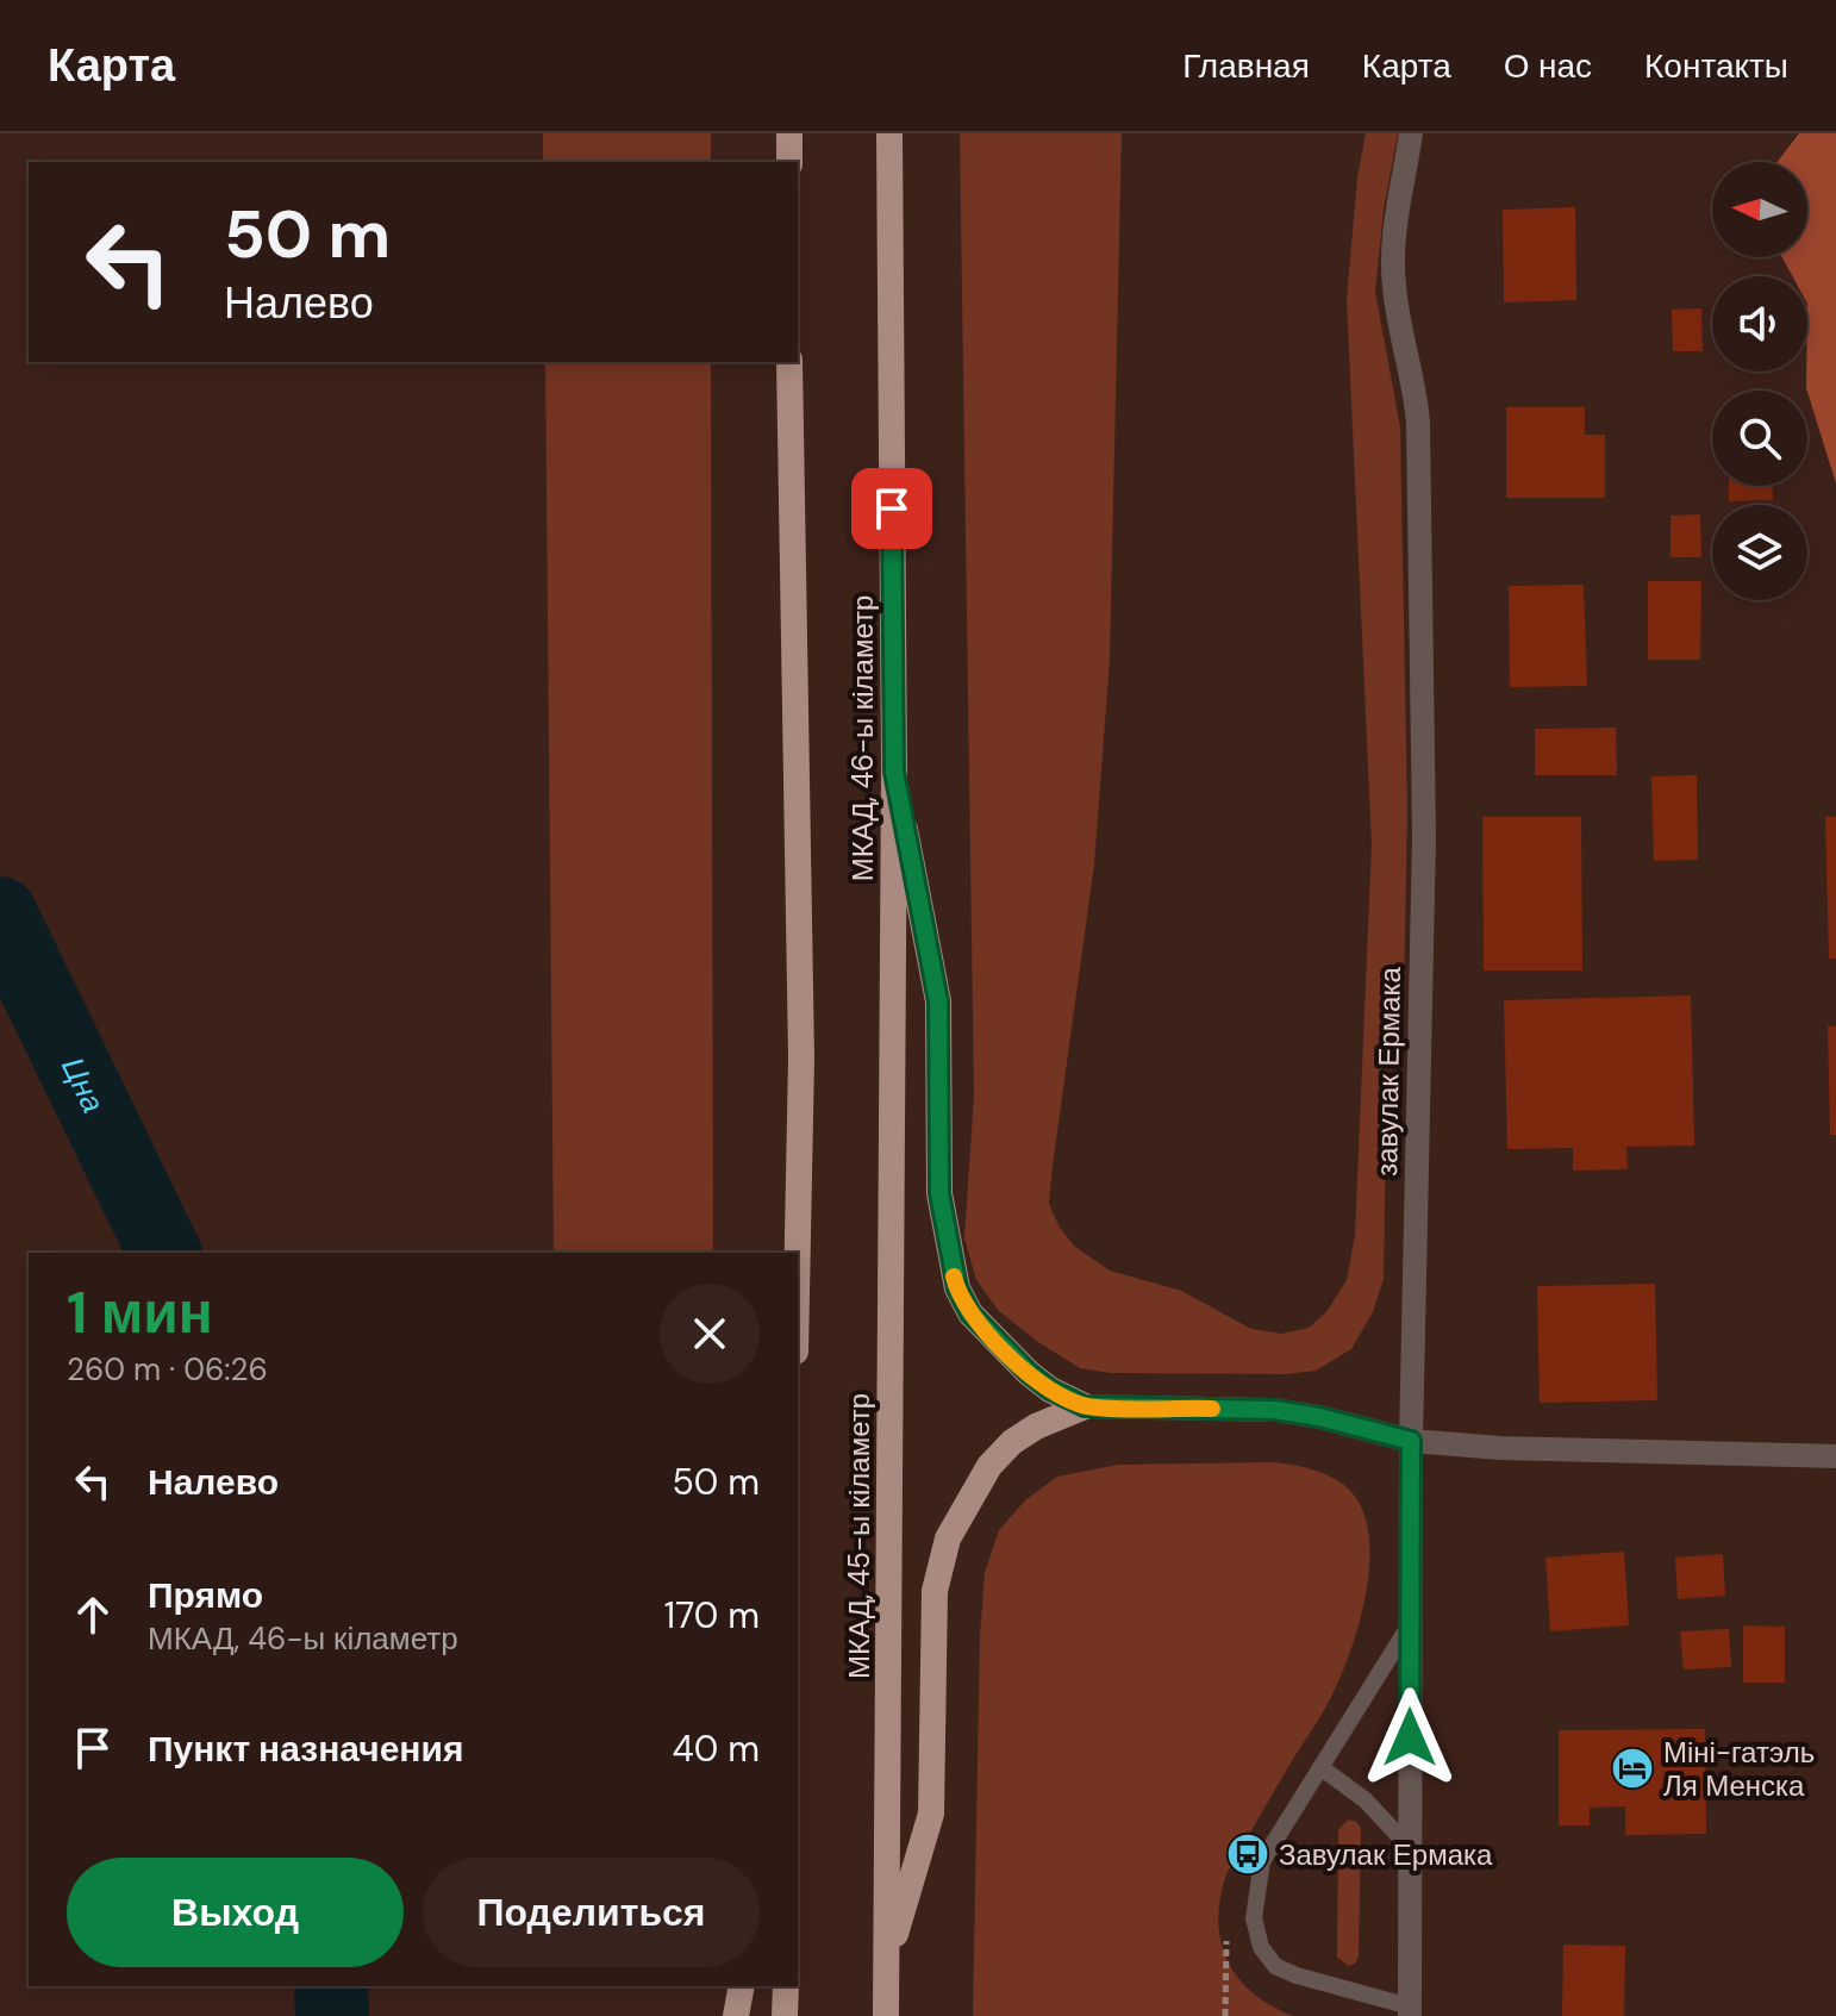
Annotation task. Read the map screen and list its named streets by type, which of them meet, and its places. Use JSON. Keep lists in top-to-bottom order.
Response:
{
  "streets": {
    "highway": ["МКАД, 46-ы кіламетр", "МКАД, 45-ы кіламетр"],
    "street": ["завулак Ермака"]
  },
  "crossings": [
    ["МКАД, 46-ы кіламетр", "МКАД, 45-ы кіламетр"]
  ],
  "water": ["Цна"],
  "places": {
    "hotel": ["Міні-гатэль Ля Менска"],
    "bus stop": ["Завулак Ермака"]
  },
  "north": "left",
  "page": {
    "header": "Карта",
    "nav": [
      "Главная",
      "Карта",
      "О нас",
      "Контакты"
    ],
    "turn": ["50 m", "Налево"],
    "heading": ["1 мин", "260 m · 06:26"],
    "list": [
      {
        "name": "Налево",
        "value": "50 m"
      },
      {
        "name": "Прямо",
        "note": "МКАД, 46-ы кіламетр",
        "value": "170 m"
      },
      {
        "name": "Пункт назначения",
        "value": "40 m"
      }
    ],
    "buttons": ["Выход", "Поделиться"]
  }
}
